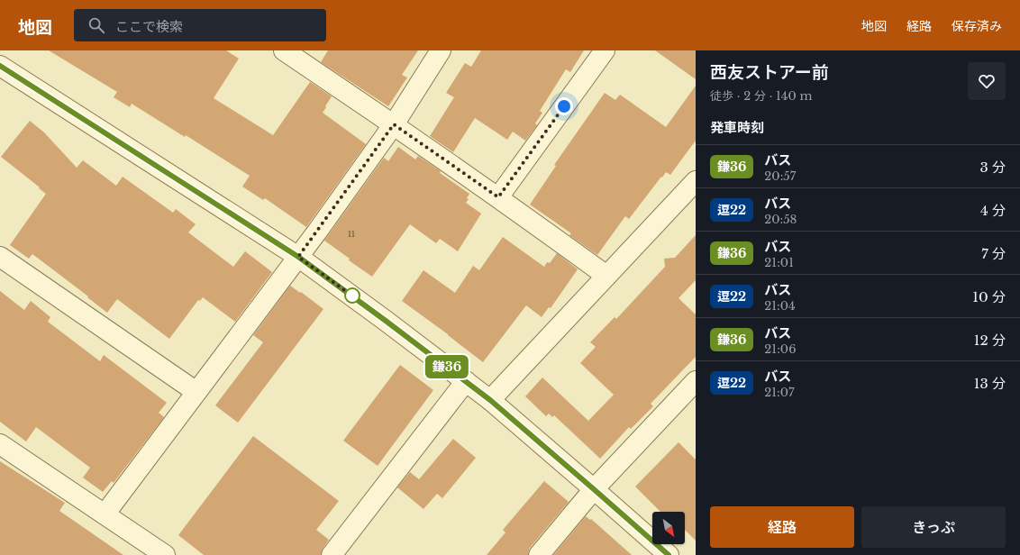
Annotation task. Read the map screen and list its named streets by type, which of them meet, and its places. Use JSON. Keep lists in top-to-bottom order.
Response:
{
  "lines": ["bus line 鎌36"],
  "house_numbers": ["11"],
  "north": "bottom right",
  "page": {
    "header": "地図",
    "search": "ここで検索",
    "nav": ["地図", "経路", "保存済み"],
    "on_map": "鎌36",
    "heading": [
      ["西友ストアー前", "徒歩 · 2 分 · 140 m"],
      "発車時刻"
    ],
    "list": [
      {
        "mark": "鎌36",
        "name": "バス",
        "note": "20:57",
        "value": "3 分"
      },
      {
        "mark": "逗22",
        "name": "バス",
        "note": "20:58",
        "value": "4 分"
      },
      {
        "mark": "鎌36",
        "name": "バス",
        "note": "21:01",
        "value": "7 分"
      },
      {
        "mark": "逗22",
        "name": "バス",
        "note": "21:04",
        "value": "10 分"
      },
      {
        "mark": "鎌36",
        "name": "バス",
        "note": "21:06",
        "value": "12 分"
      },
      {
        "mark": "逗22",
        "name": "バス",
        "note": "21:07",
        "value": "13 分"
      }
    ],
    "buttons": ["経路", "きっぷ"]
  }
}
